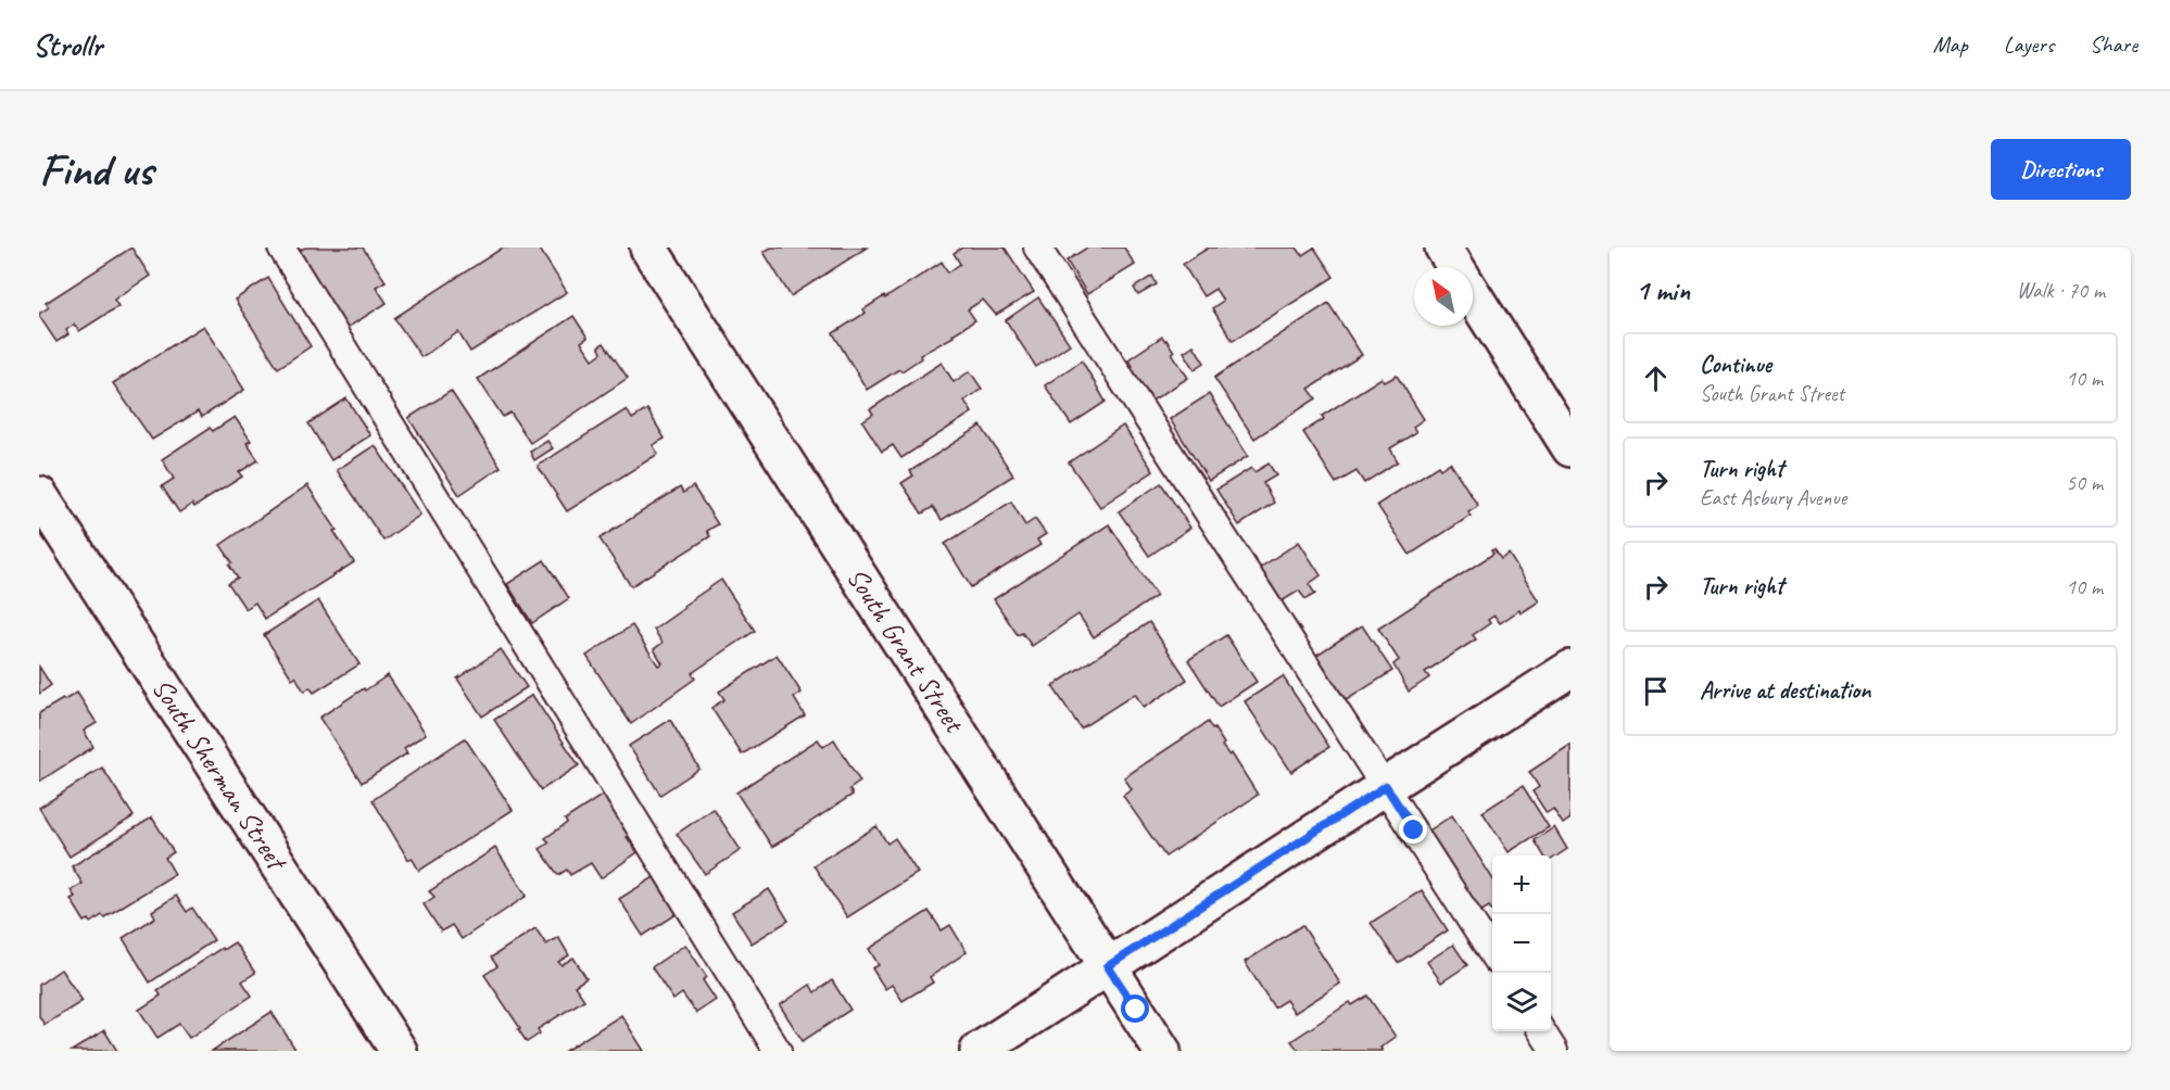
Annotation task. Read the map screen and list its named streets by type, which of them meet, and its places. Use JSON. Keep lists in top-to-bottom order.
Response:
{
  "streets": {
    "street": ["South Grant Street", "South Sherman Street"]
  },
  "north": "top left",
  "page": {
    "header": "Strollr",
    "nav": ["Map", "Layers", "Share"],
    "buttons": "Directions",
    "title": "Find us",
    "heading": ["1 min", "Walk · 70 m"],
    "list": [
      ["Continue", "South Grant Street", "10 m"],
      ["Turn right", "East Asbury Avenue", "50 m"],
      ["Turn right", "10 m"],
      "Arrive at destination"
    ],
    "map_buttons": ["+", "−"]
  }
}
